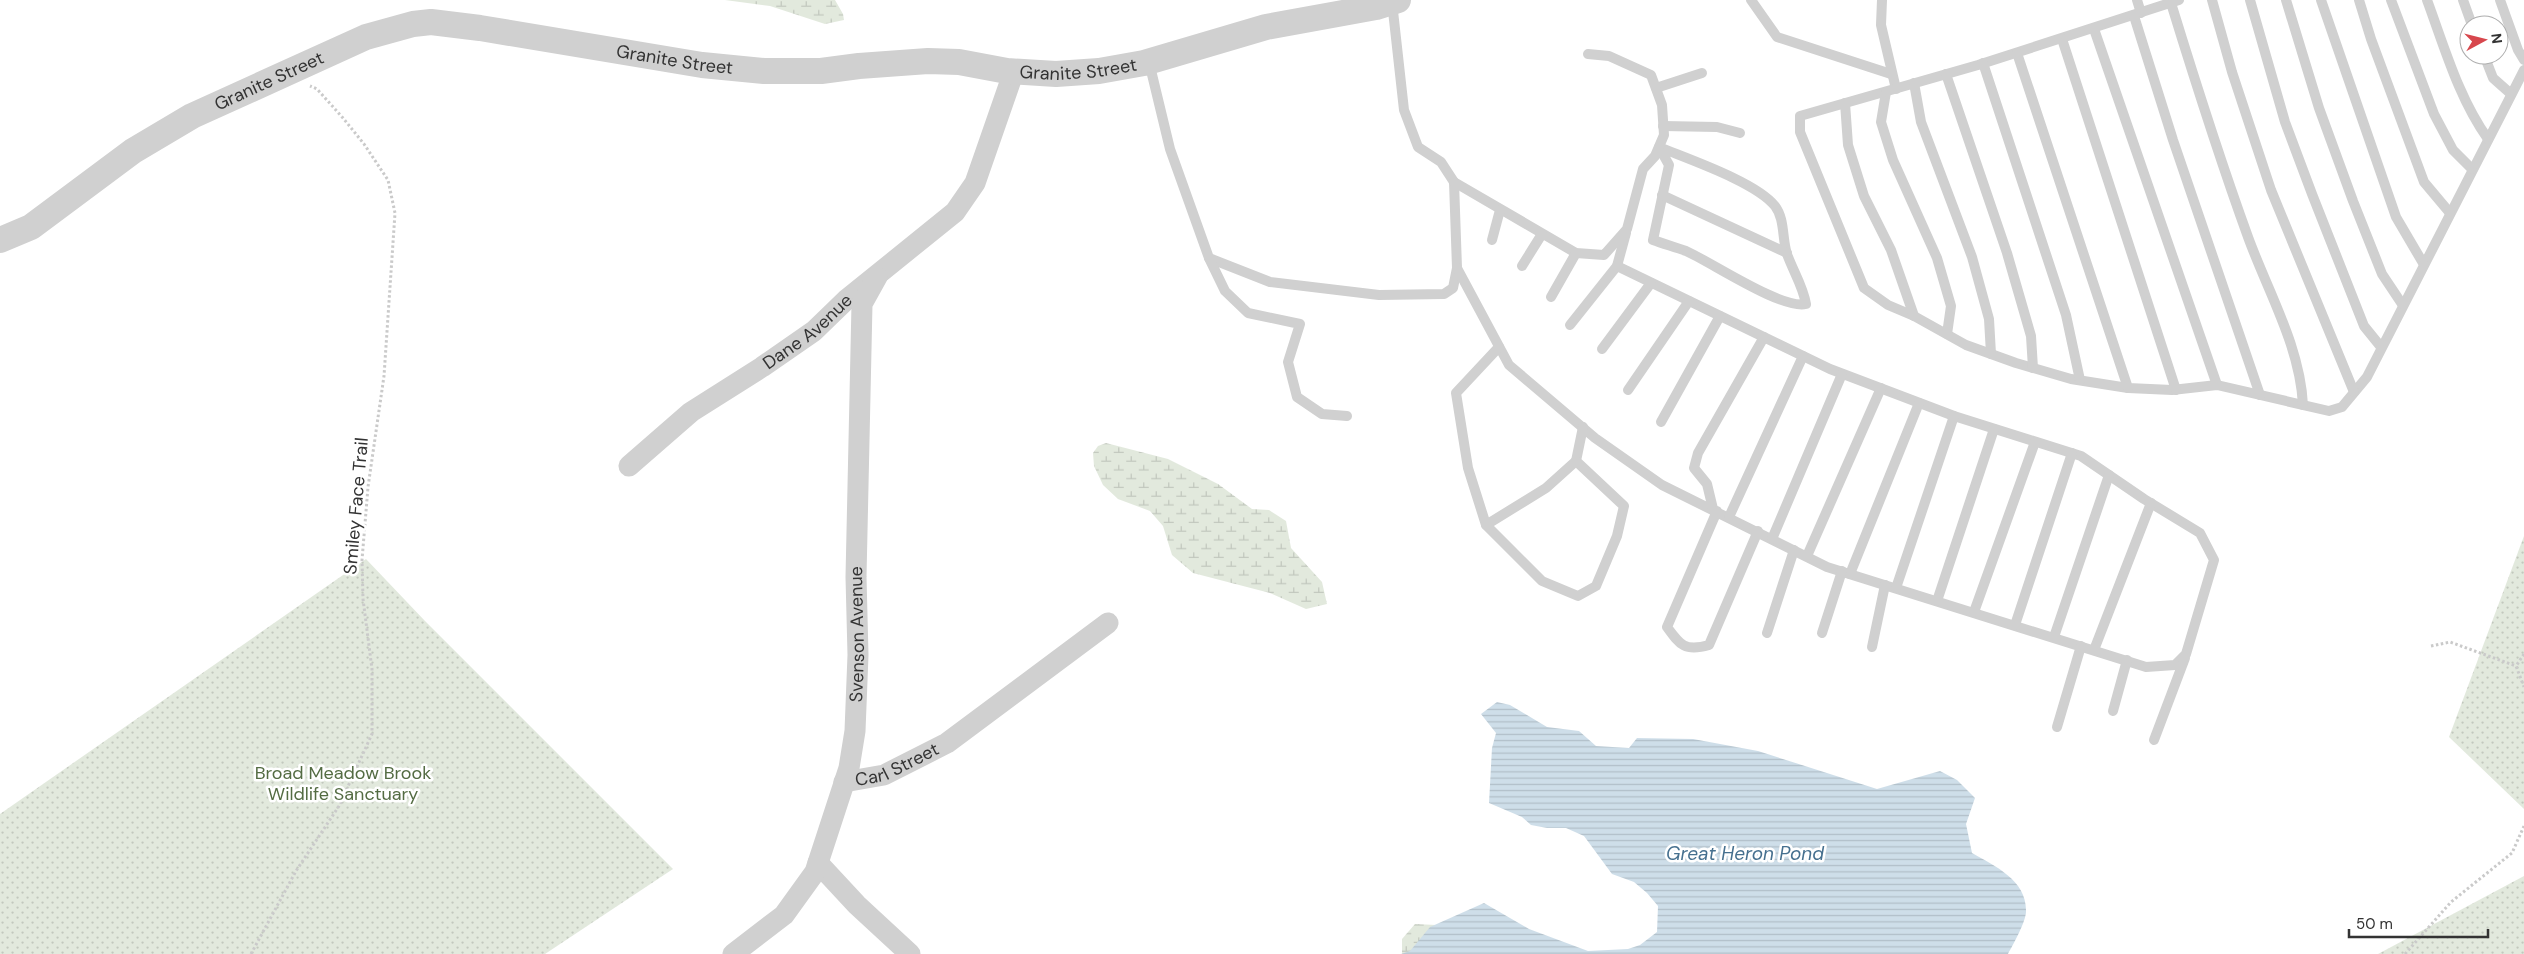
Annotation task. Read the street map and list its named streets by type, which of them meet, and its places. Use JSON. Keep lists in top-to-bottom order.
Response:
{
  "streets": {
    "street": [
      "Granite Street",
      "Dane Avenue",
      "Svenson Avenue",
      "Carl Street"
    ],
    "path": ["Smiley Face Trail"]
  },
  "crossings": [
    ["Granite Street", "Dane Avenue"],
    ["Granite Street", "Smiley Face Trail"],
    ["Dane Avenue", "Svenson Avenue"],
    ["Svenson Avenue", "Carl Street"]
  ],
  "water": ["Great Heron Pond"],
  "parks": ["Broad Meadow Brook Wildlife Sanctuary"],
  "scale_bar": "50 m",
  "north": "right"
}
